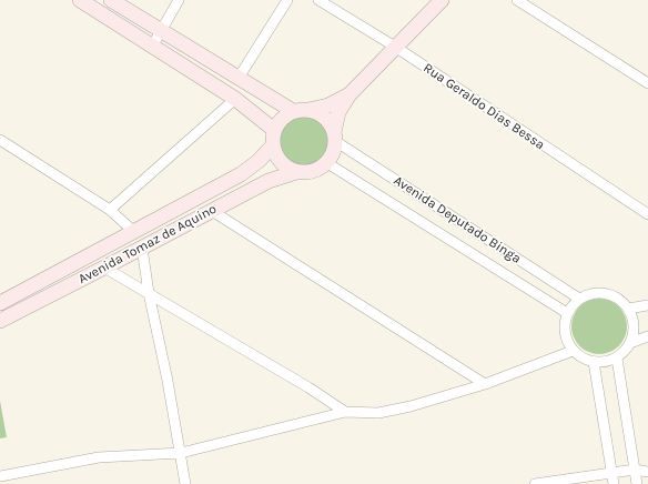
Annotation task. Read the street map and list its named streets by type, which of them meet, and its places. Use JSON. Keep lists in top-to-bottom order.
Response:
{
  "streets": {
    "street": ["Rua Geraldo Dias Bessa", "Avenida Deputado Binga", "Avenida Tomaz de Aquino"]
  },
  "crossings": [
    ["Avenida Deputado Binga", "Avenida Tomaz de Aquino"]
  ]
}
